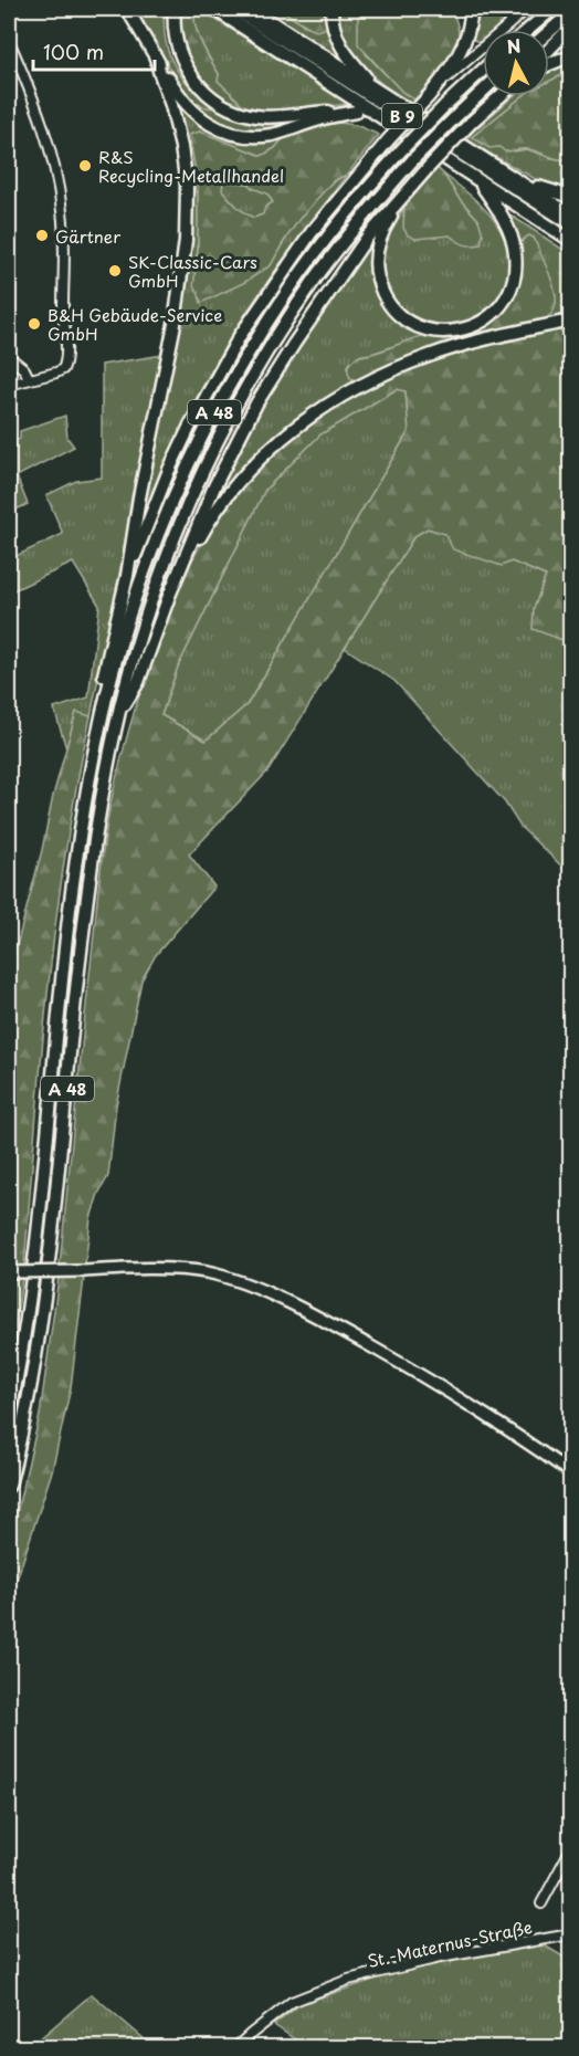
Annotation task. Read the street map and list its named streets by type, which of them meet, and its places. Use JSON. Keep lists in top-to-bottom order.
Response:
{
  "streets": {
    "highway": ["B 9", "A 48"],
    "street": ["St.-Maternus-Straße"]
  },
  "places": [
    "R&S Recycling-Metallhandel",
    "Gärtner",
    "SK-Classic-Cars GmbH",
    "B&H Gebäude-Service GmbH"
  ],
  "scale_bar": "100 m",
  "north": "top"
}
